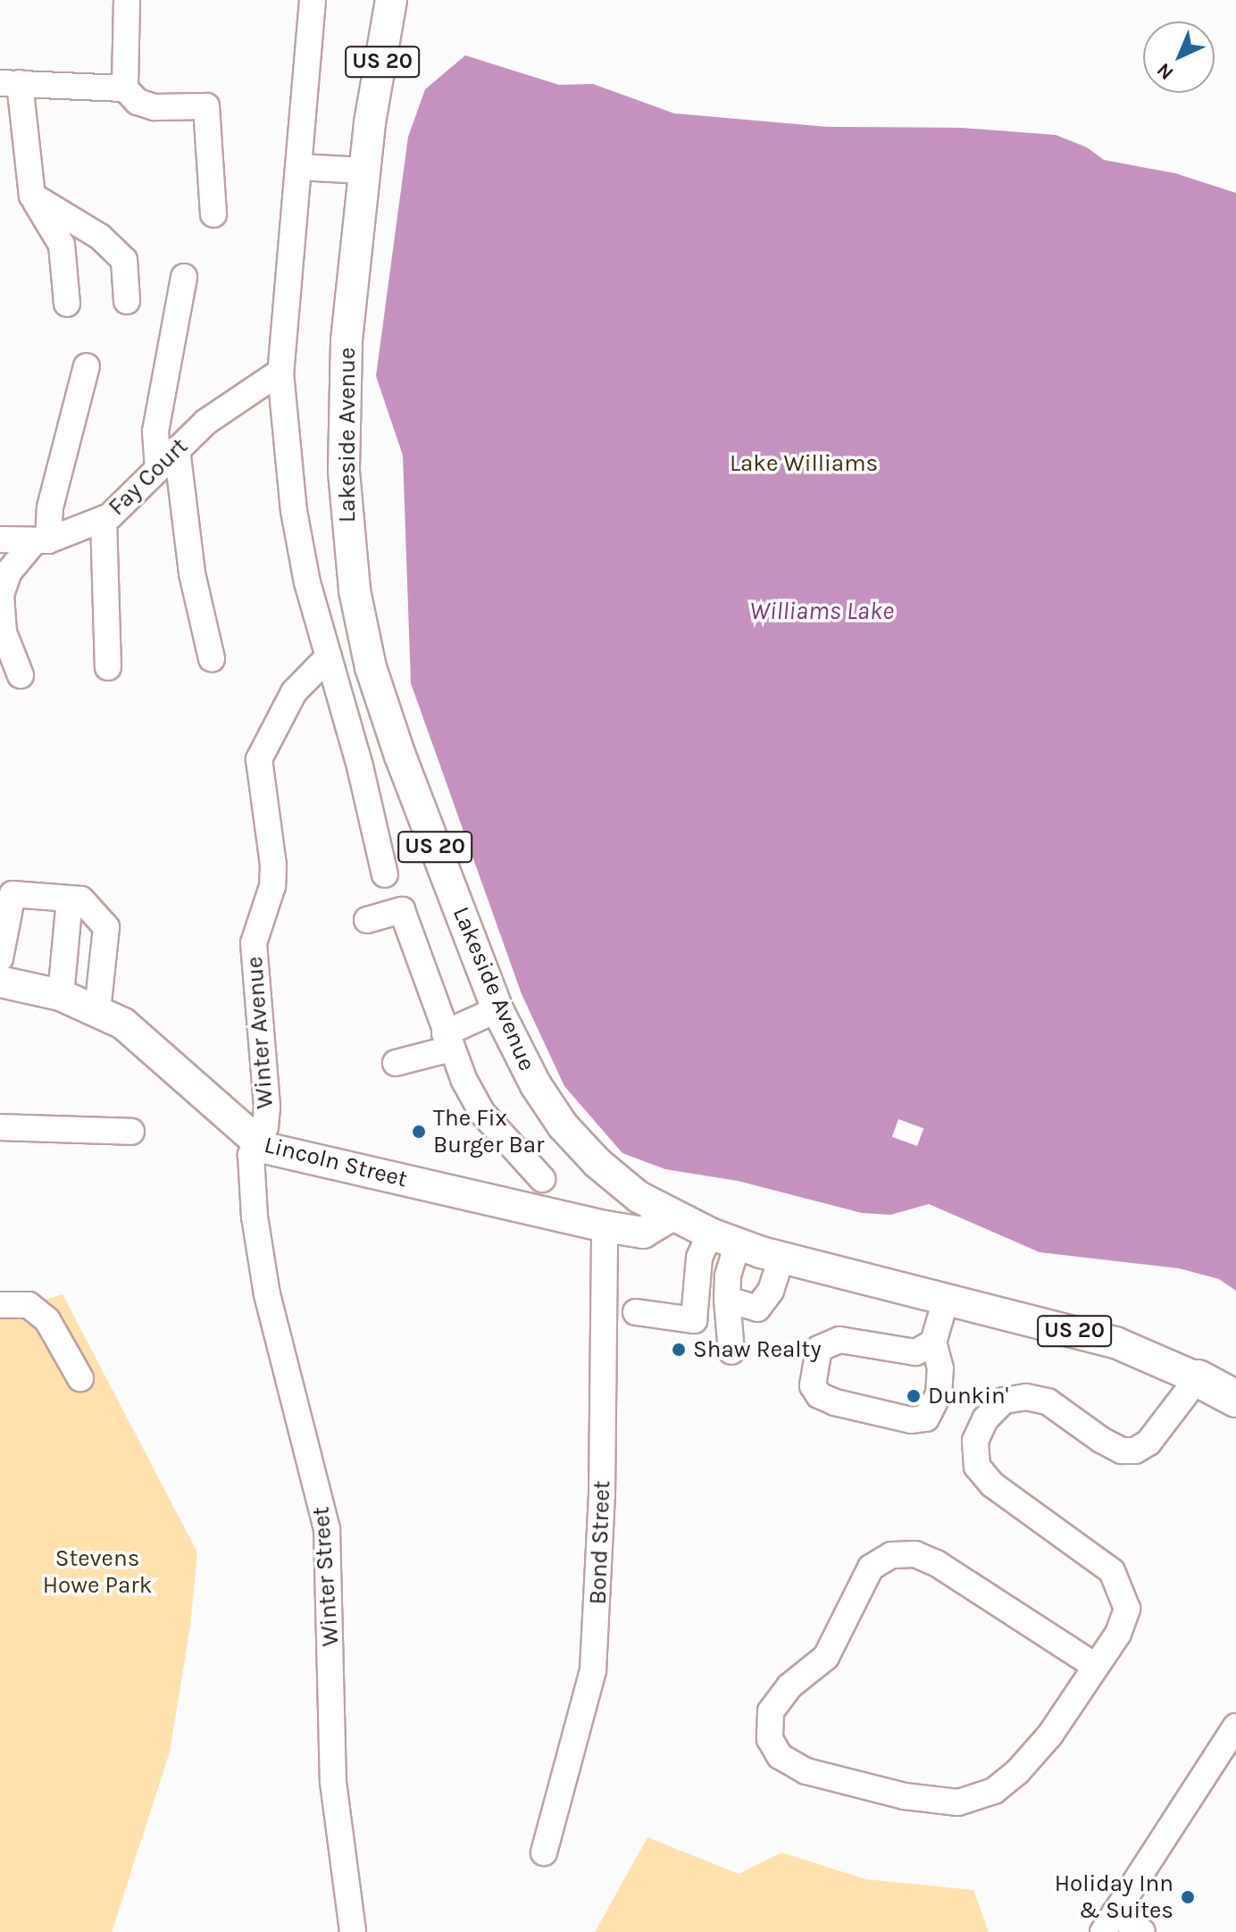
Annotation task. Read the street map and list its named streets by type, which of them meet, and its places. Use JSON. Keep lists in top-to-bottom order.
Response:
{
  "streets": {
    "highway": ["US 20", "Lakeside Avenue"],
    "main road": ["Lincoln Street"],
    "street": [
      "Fay Court",
      "Winter Avenue",
      "Bond Street",
      "Winter Street"
    ]
  },
  "crossings": [
    ["Lakeside Avenue", "Lincoln Street"],
    ["Winter Avenue", "Lincoln Street"],
    ["Winter Avenue", "Winter Street"],
    ["Lincoln Street", "Bond Street"],
    ["Lincoln Street", "Winter Street"]
  ],
  "water": ["Williams Lake"],
  "parks": ["Lake Williams", "Stevens Howe Park"],
  "places": [
    "The Fix Burger Bar",
    "Shaw Realty",
    "Dunkin'",
    "Holiday Inn & Suites"
  ],
  "north": "bottom left"
}
